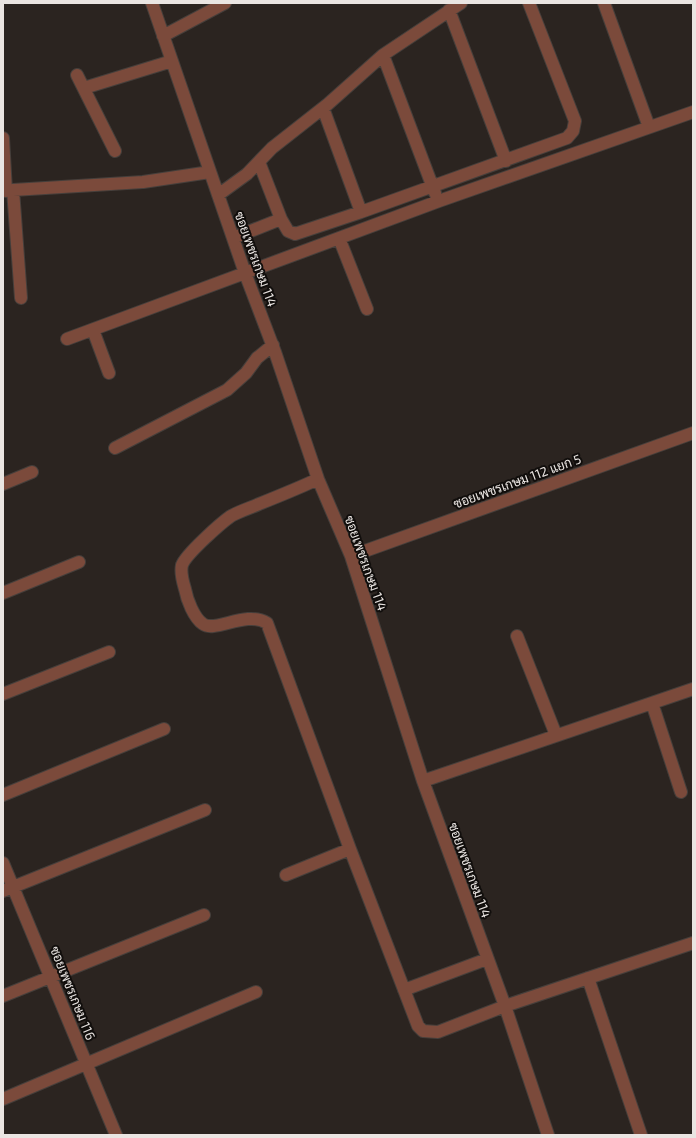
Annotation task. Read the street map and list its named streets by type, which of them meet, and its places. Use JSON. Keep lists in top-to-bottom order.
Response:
{
  "streets": {
    "street": ["ซอยเพชรเกษม 114", "ซอยเพชรเกษม 112 แยก 5", "ซอยเพชรเกษม 116"]
  },
  "crossings": [
    ["ซอยเพชรเกษม 114", "ซอยเพชรเกษม 112 แยก 5"]
  ]
}
